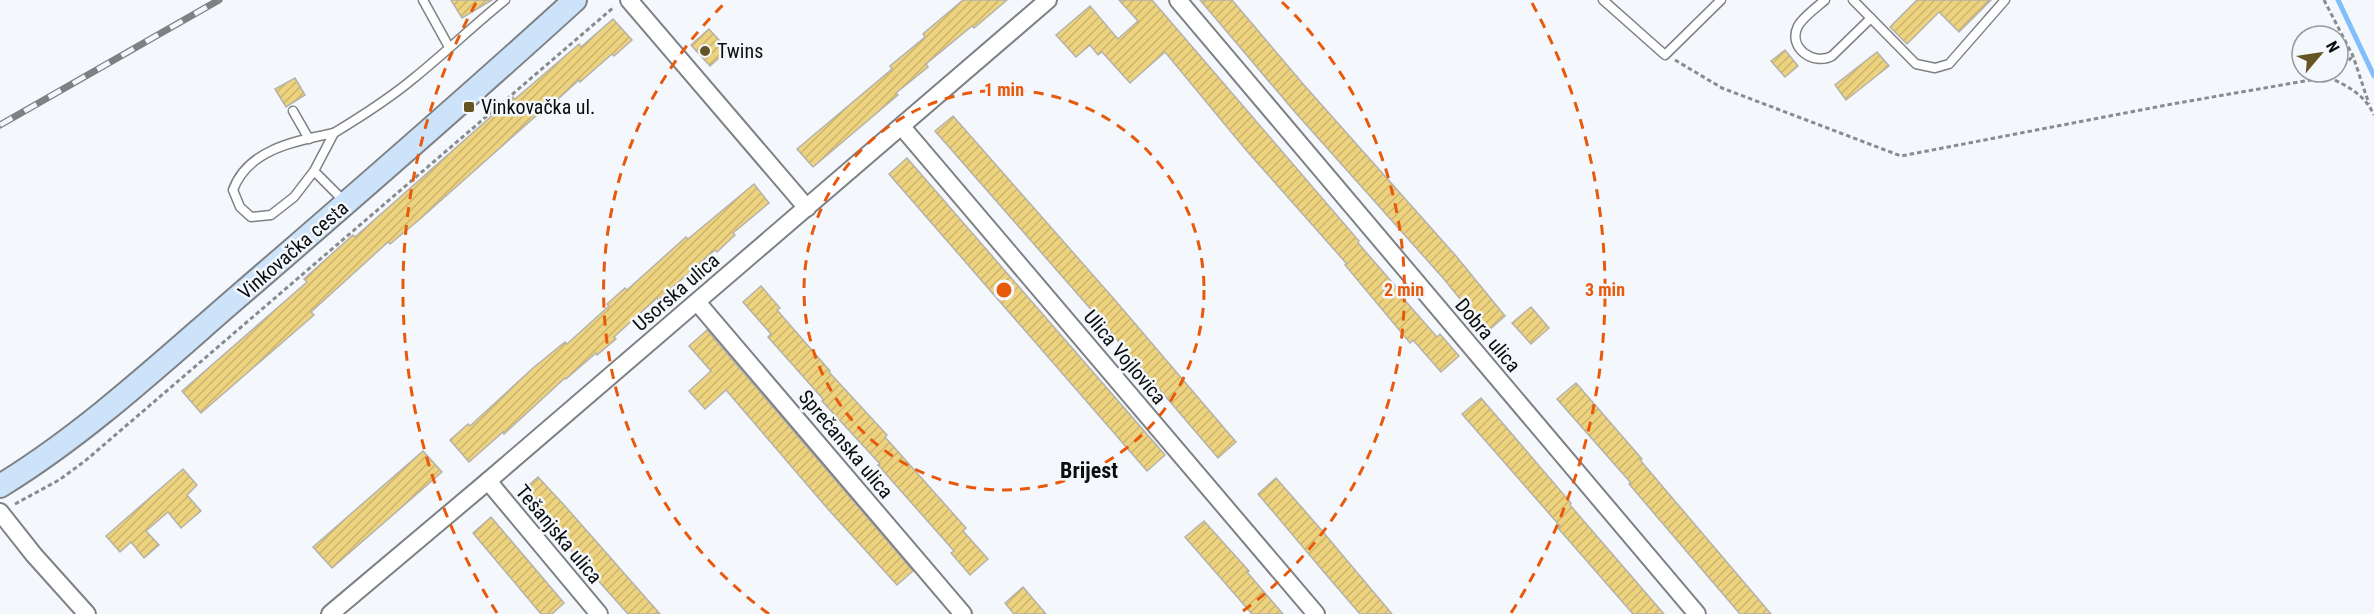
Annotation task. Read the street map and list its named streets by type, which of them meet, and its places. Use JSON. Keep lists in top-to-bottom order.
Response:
{
  "streets": {
    "main road": ["Vinkovačka cesta"],
    "street": [
      "Usorska ulica",
      "Dobra ulica",
      "Ulica Vojlovica",
      "Sprečanska ulica",
      "Tešanjska ulica"
    ]
  },
  "crossings": [
    ["Usorska ulica", "Ulica Vojlovica"],
    ["Usorska ulica", "Sprečanska ulica"],
    ["Usorska ulica", "Tešanjska ulica"]
  ],
  "districts": ["Brijest"],
  "places": {
    "other": ["Twins"],
    "transit": ["Vinkovačka ul."]
  },
  "north": "top right",
  "rings": ["1 min", "2 min", "3 min"]
}
